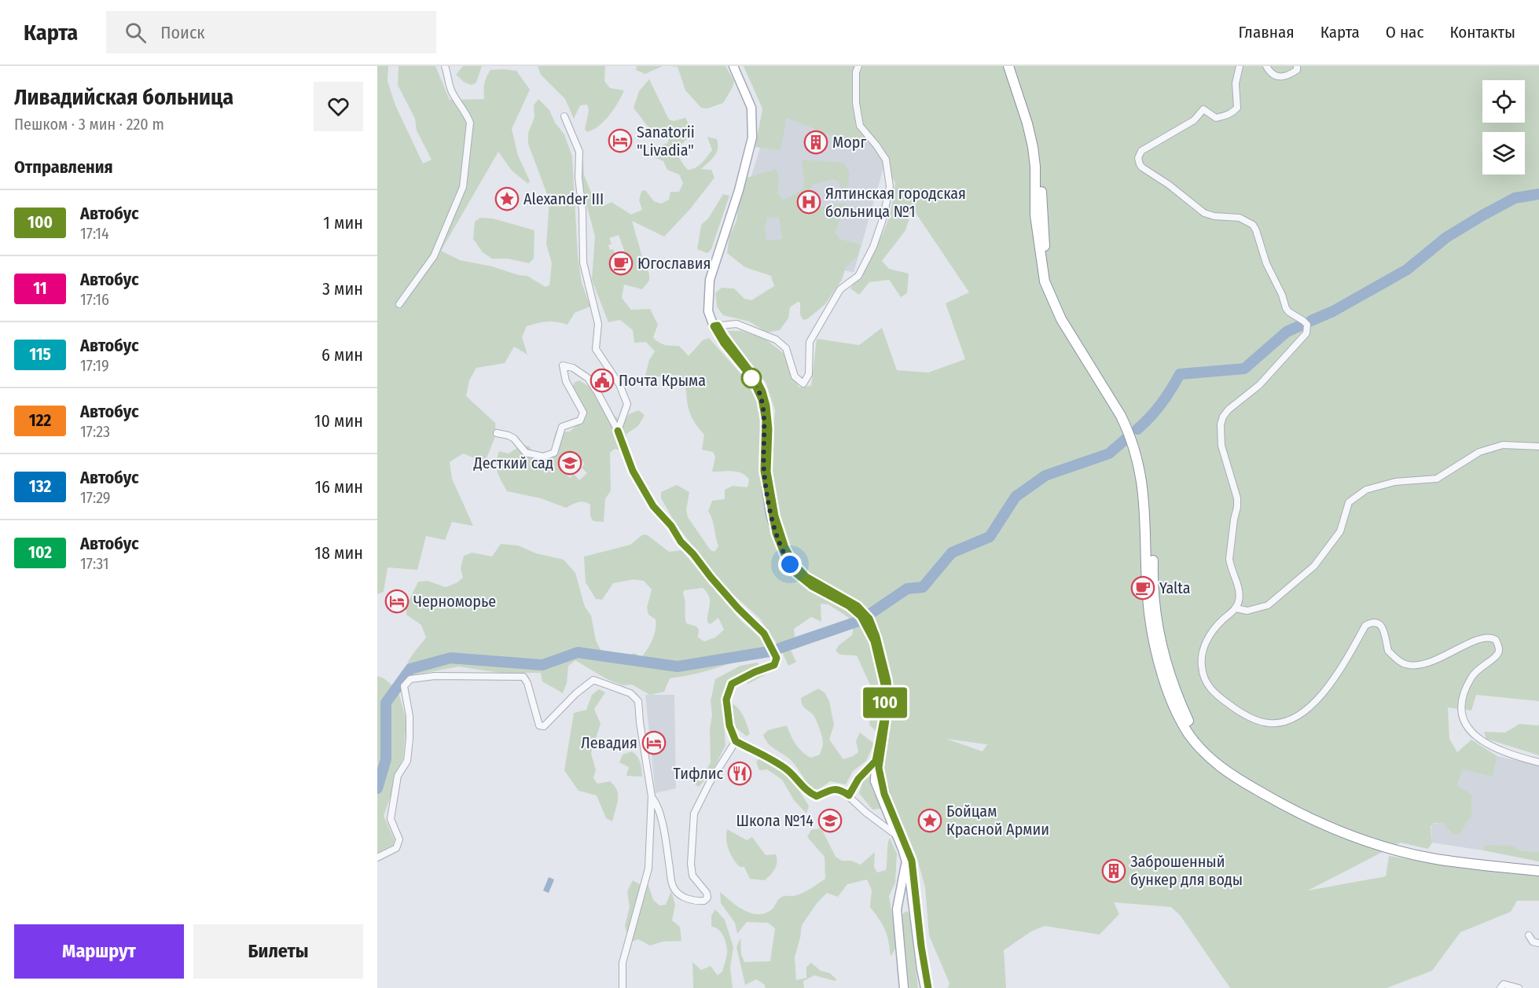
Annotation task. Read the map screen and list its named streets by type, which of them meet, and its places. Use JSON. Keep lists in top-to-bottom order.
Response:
{
  "places": {
    "hotel": ["Sanatorii \"Livadia\"", "Черноморье", "Левадия"],
    "building": ["Морг", "Заброшенный бункер для воды"],
    "place": ["Alexander III", "Бойцам Красной Армии"],
    "hospital": ["Ялтинская городская больница №1"],
    "cafe": ["Югославия", "Yalta"],
    "public building": ["Почта Крыма"],
    "school or university": ["Десткий сад", "Школа №14"],
    "restaurant": ["Тифлис"]
  },
  "lines": ["bus line 100"],
  "page": {
    "header": "Карта",
    "search": "Поиск",
    "nav": [
      "Главная",
      "Карта",
      "О нас",
      "Контакты"
    ],
    "heading": [
      ["Ливадийская больница", "Пешком · 3 мин · 220 m"],
      "Отправления"
    ],
    "on_map": "100",
    "list": [
      {
        "mark": "100",
        "name": "Автобус",
        "note": "17:14",
        "value": "1 мин"
      },
      {
        "mark": "11",
        "name": "Автобус",
        "note": "17:16",
        "value": "3 мин"
      },
      {
        "mark": "115",
        "name": "Автобус",
        "note": "17:19",
        "value": "6 мин"
      },
      {
        "mark": "122",
        "name": "Автобус",
        "note": "17:23",
        "value": "10 мин"
      },
      {
        "mark": "132",
        "name": "Автобус",
        "note": "17:29",
        "value": "16 мин"
      },
      {
        "mark": "102",
        "name": "Автобус",
        "note": "17:31",
        "value": "18 мин"
      }
    ],
    "buttons": ["Маршрут", "Билеты"]
  }
}
